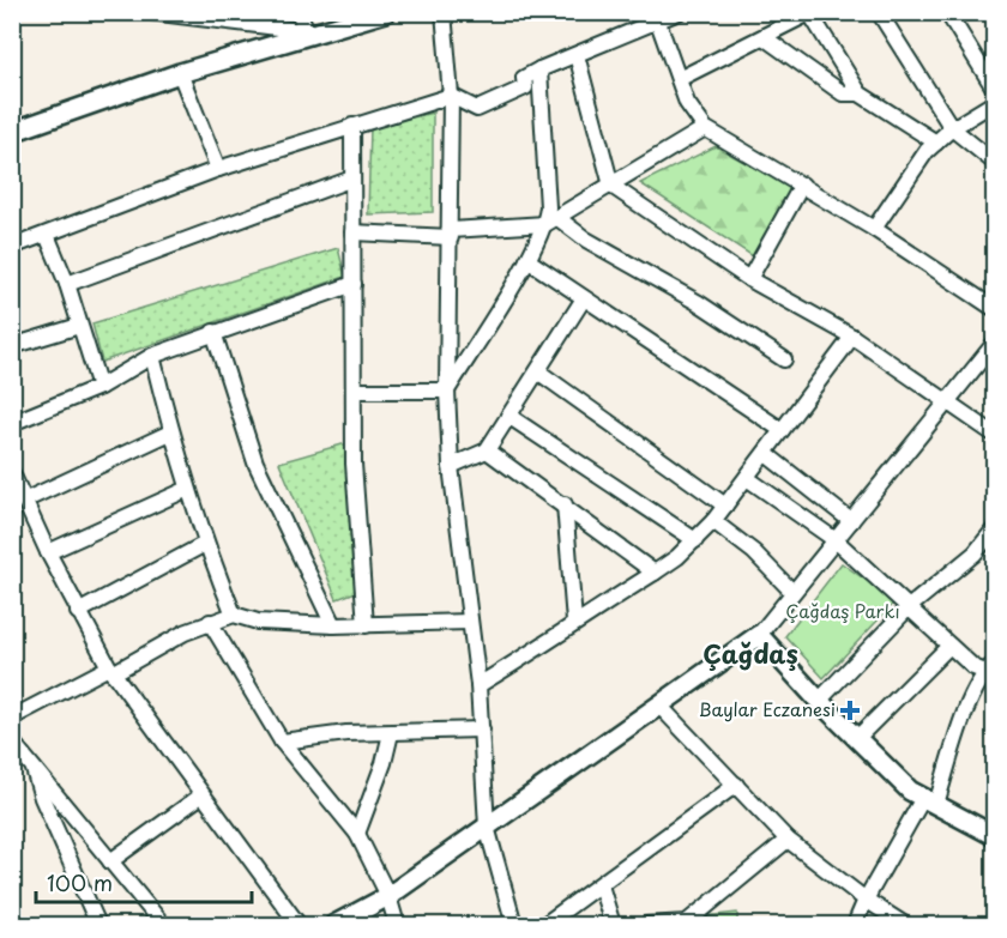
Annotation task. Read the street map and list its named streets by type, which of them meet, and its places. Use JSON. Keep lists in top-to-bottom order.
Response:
{
  "districts": ["Çağdaş"],
  "parks": ["Çağdaş Parkı"],
  "places": {
    "health": ["Baylar Eczanesi"]
  },
  "scale_bar": "100 m"
}
